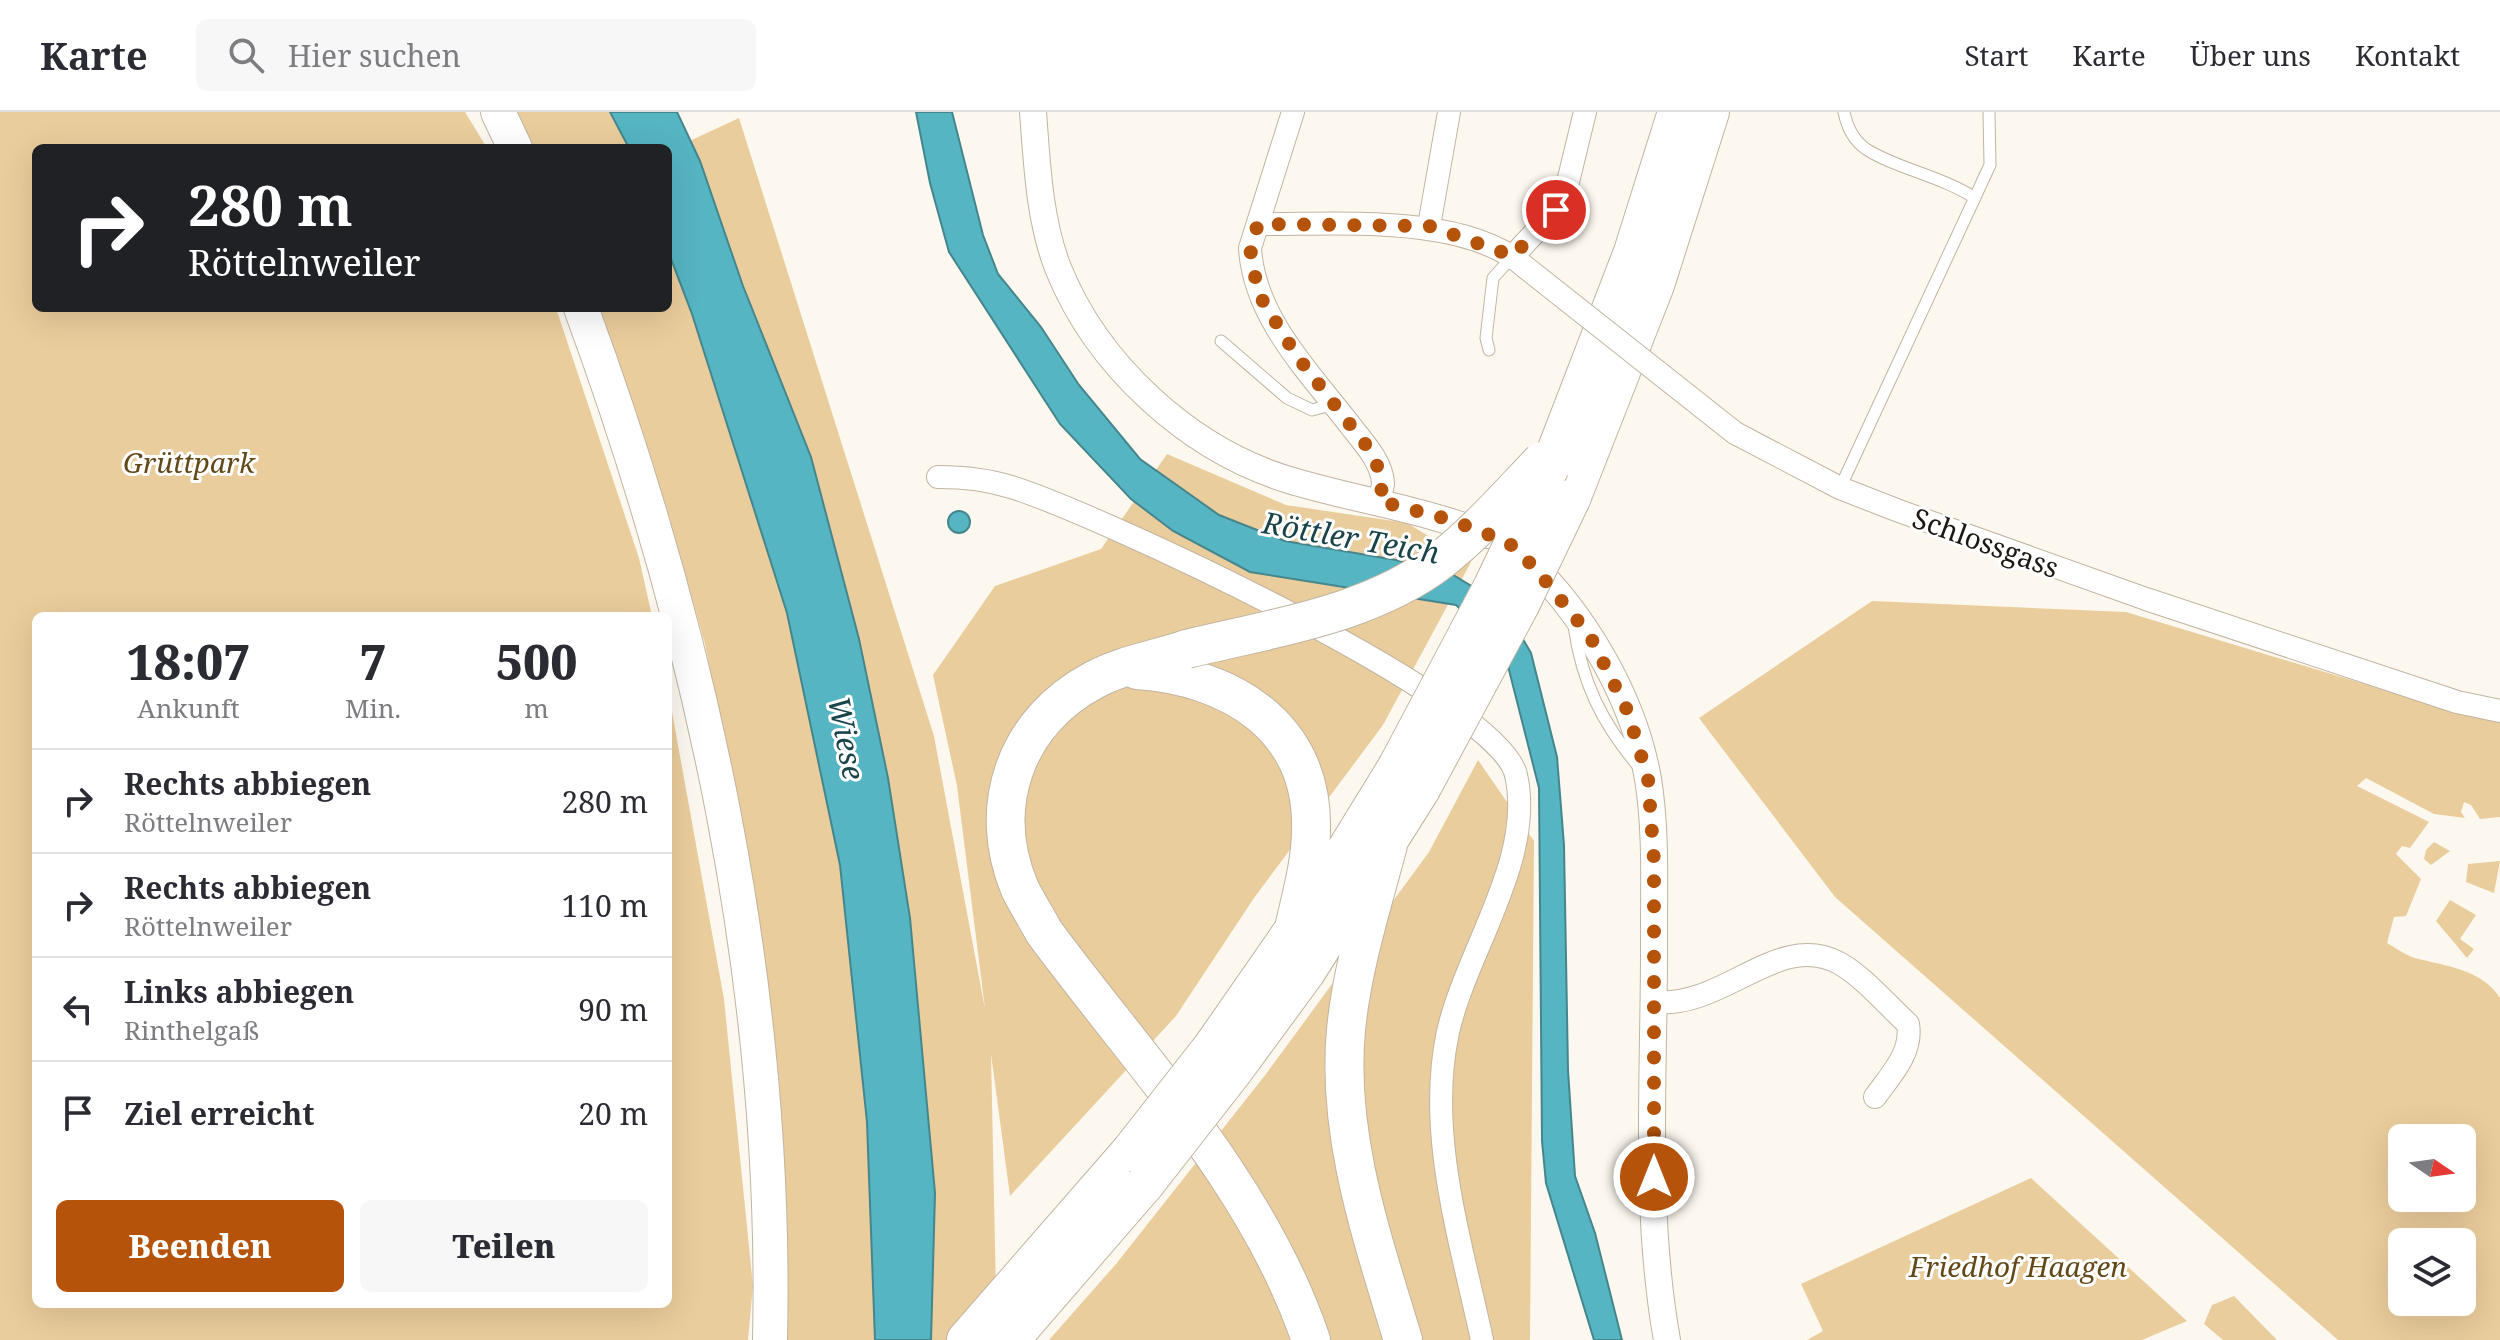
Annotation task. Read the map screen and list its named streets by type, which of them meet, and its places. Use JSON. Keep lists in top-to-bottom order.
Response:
{
  "streets": {
    "street": ["Schlossgass"]
  },
  "water": ["Röttler Teich", "Wiese"],
  "parks": ["Grüttpark", "Friedhof Haagen"],
  "north": "right",
  "page": {
    "header": "Karte",
    "search": "Hier suchen",
    "nav": [
      "Start",
      "Karte",
      "Über uns",
      "Kontakt"
    ],
    "turn": ["280 m", "Röttelnweiler"],
    "eta": [
      "18:07",
      "Ankunft",
      "7",
      "Min.",
      "500",
      "m"
    ],
    "list": [
      {
        "name": "Rechts abbiegen",
        "note": "Röttelnweiler",
        "value": "280 m"
      },
      {
        "name": "Rechts abbiegen",
        "note": "Röttelnweiler",
        "value": "110 m"
      },
      {
        "name": "Links abbiegen",
        "note": "Rinthelgaß",
        "value": "90 m"
      },
      {
        "name": "Ziel erreicht",
        "value": "20 m"
      }
    ],
    "buttons": ["Beenden", "Teilen"]
  }
}
